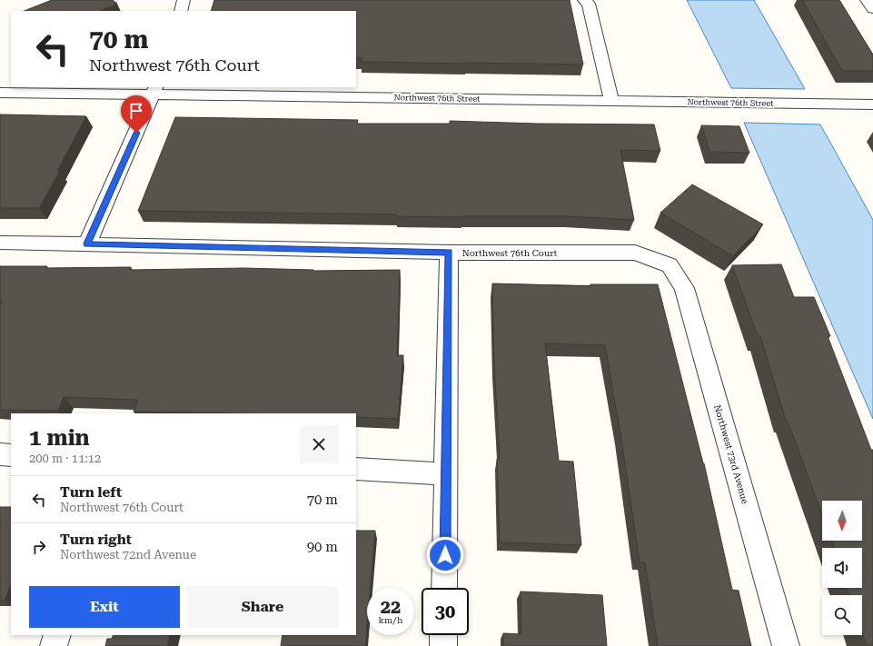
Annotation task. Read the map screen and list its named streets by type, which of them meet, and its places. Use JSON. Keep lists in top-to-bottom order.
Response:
{
  "streets": {
    "street": ["Northwest 76th Street", "Northwest 76th Court", "Northwest 73rd Avenue"]
  },
  "crossings": [
    ["Northwest 76th Court", "Northwest 73rd Avenue"]
  ],
  "north": "bottom",
  "page": {
    "turn": ["70 m", "Northwest 76th Court"],
    "heading": ["1 min", "200 m · 11:12"],
    "list": [
      {
        "name": "Turn left",
        "note": "Northwest 76th Court",
        "value": "70 m"
      },
      {
        "name": "Turn right",
        "note": "Northwest 72nd Avenue",
        "value": "90 m"
      }
    ],
    "buttons": ["Exit", "Share"],
    "speed": "22 km/h",
    "limit": "30"
  }
}
